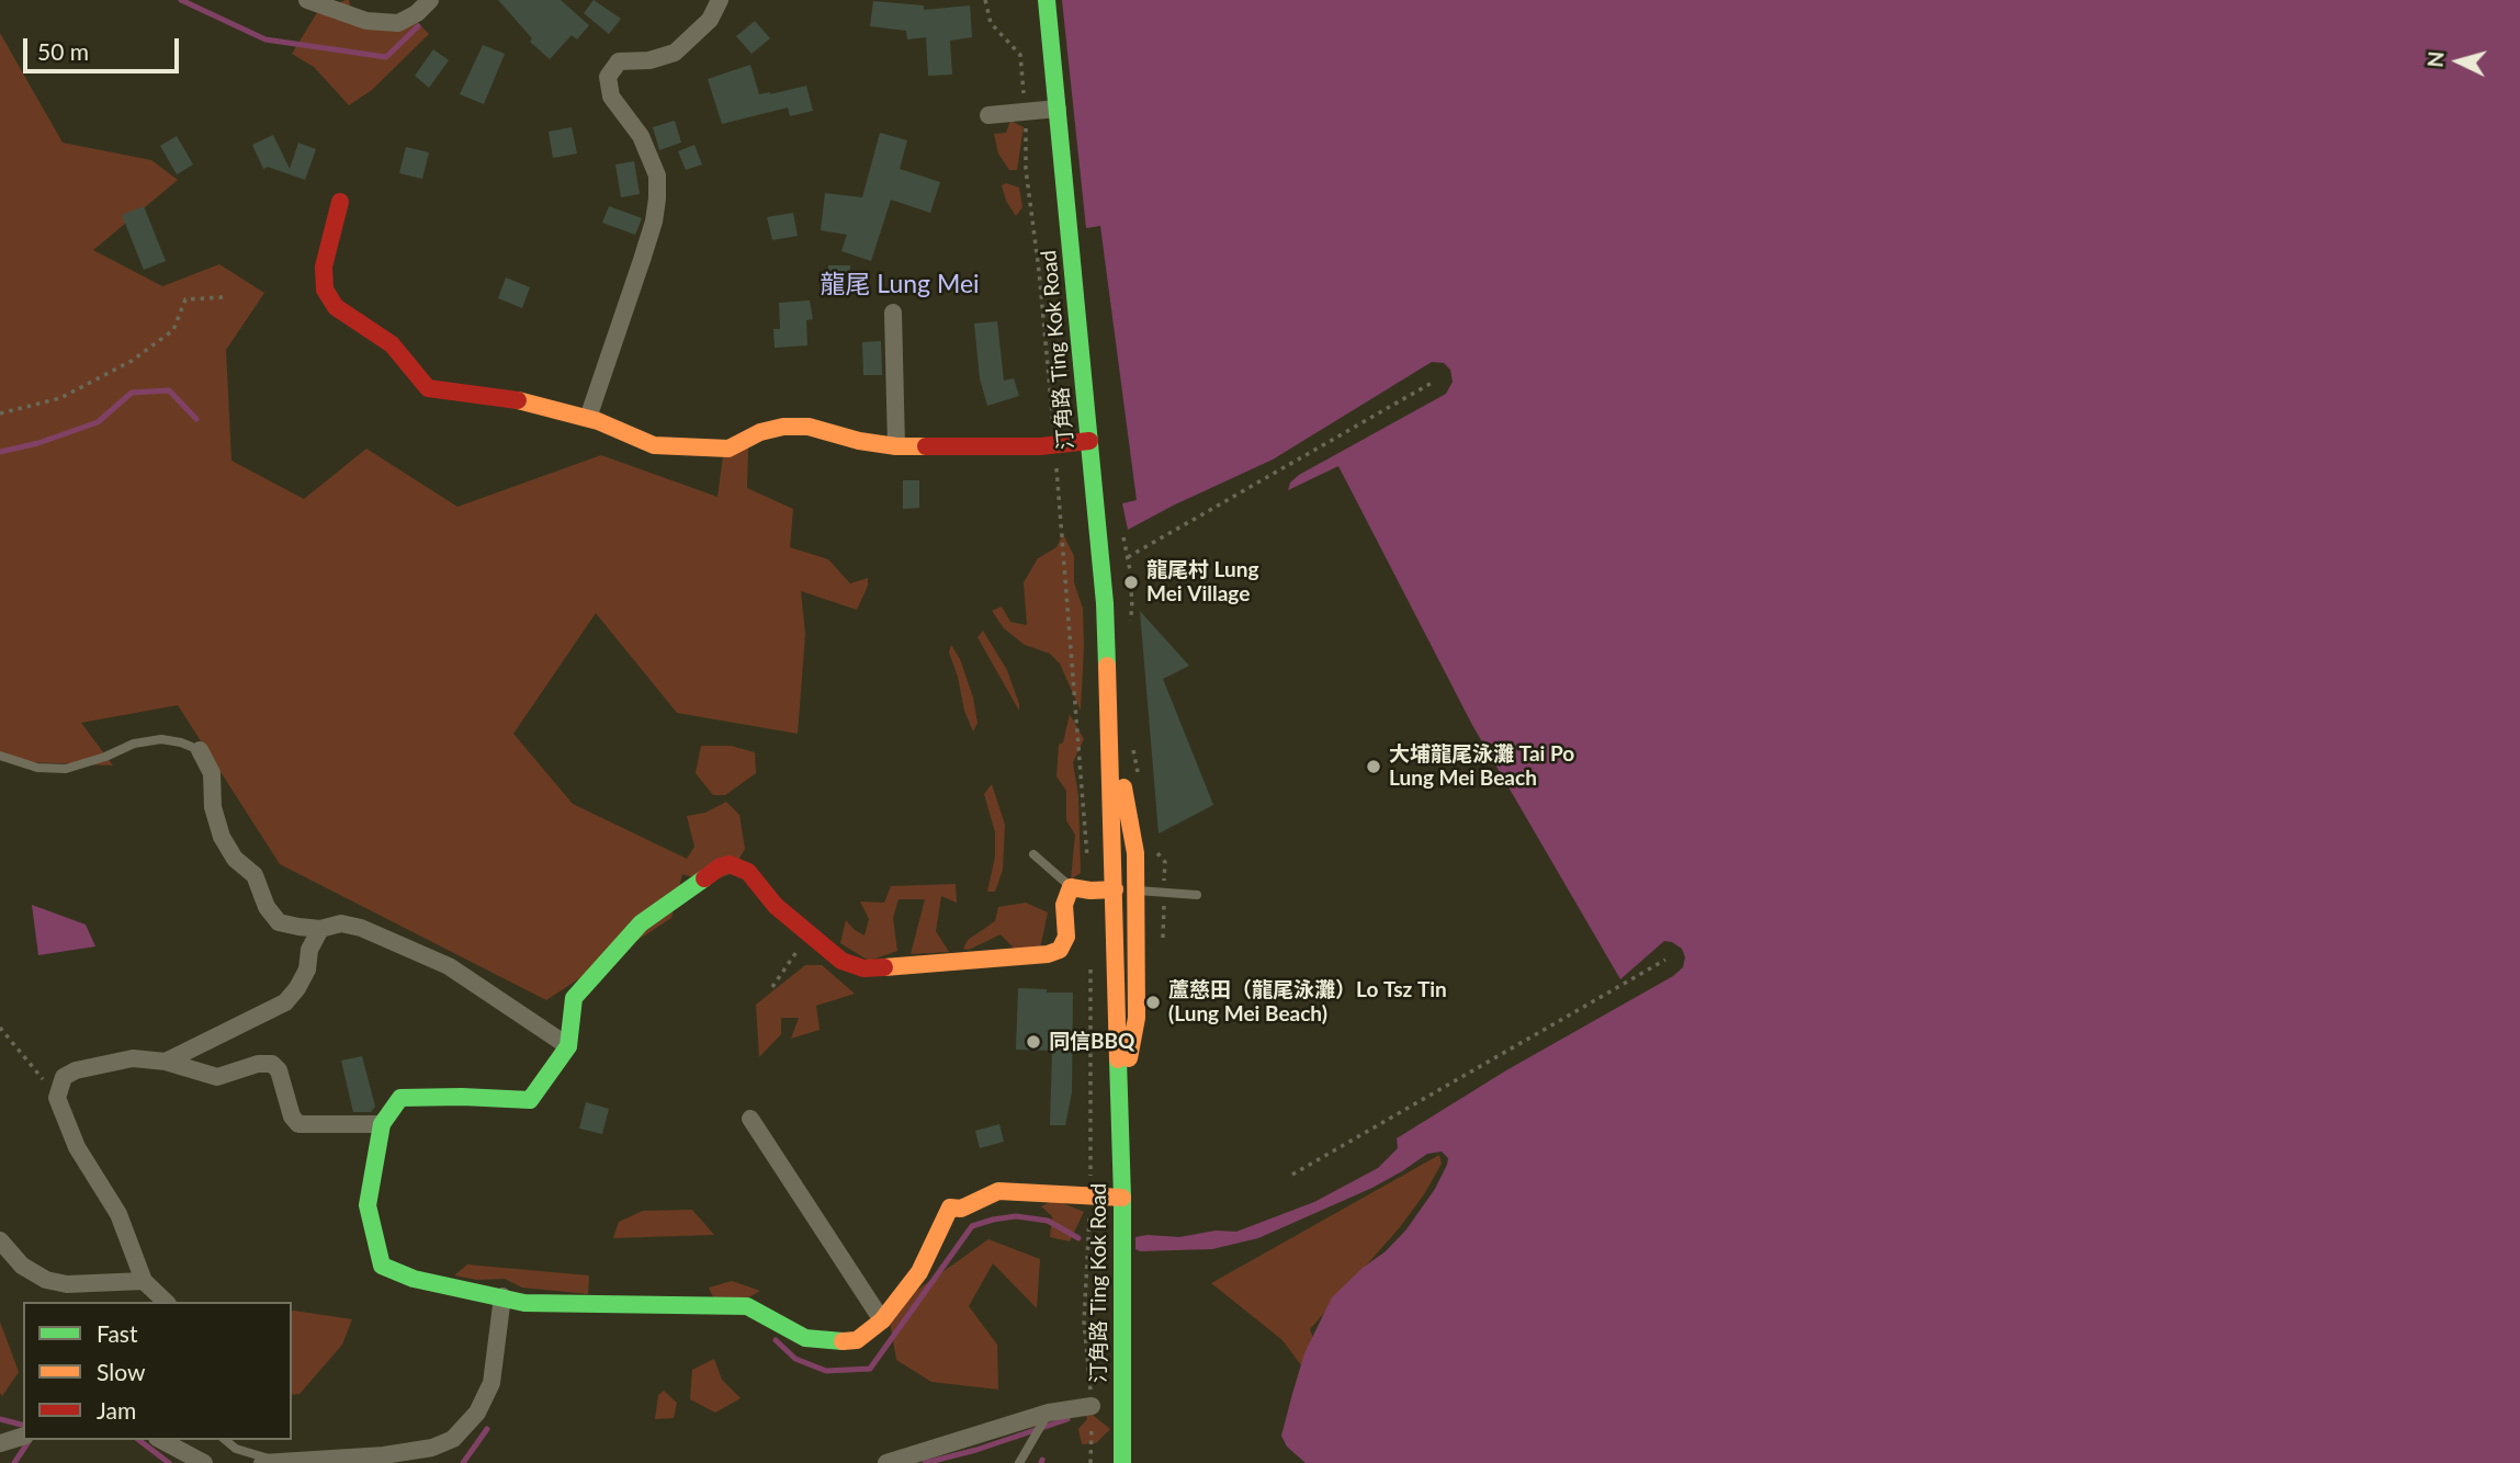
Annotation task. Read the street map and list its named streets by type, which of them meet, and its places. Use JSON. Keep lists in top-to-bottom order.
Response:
{
  "streets": {
    "street": ["汀角路 Ting Kok Road"]
  },
  "districts": ["龍尾 Lung Mei"],
  "places": [
    "龍尾村 Lung Mei Village",
    "大埔龍尾泳灘 Tai Po Lung Mei Beach",
    "蘆慈田（龍尾泳灘）Lo Tsz Tin (Lung Mei Beach)",
    "同信BBQ"
  ],
  "legend": ["Fast", "Slow", "Jam"],
  "scale_bar": "50 m",
  "north": "left"
}
